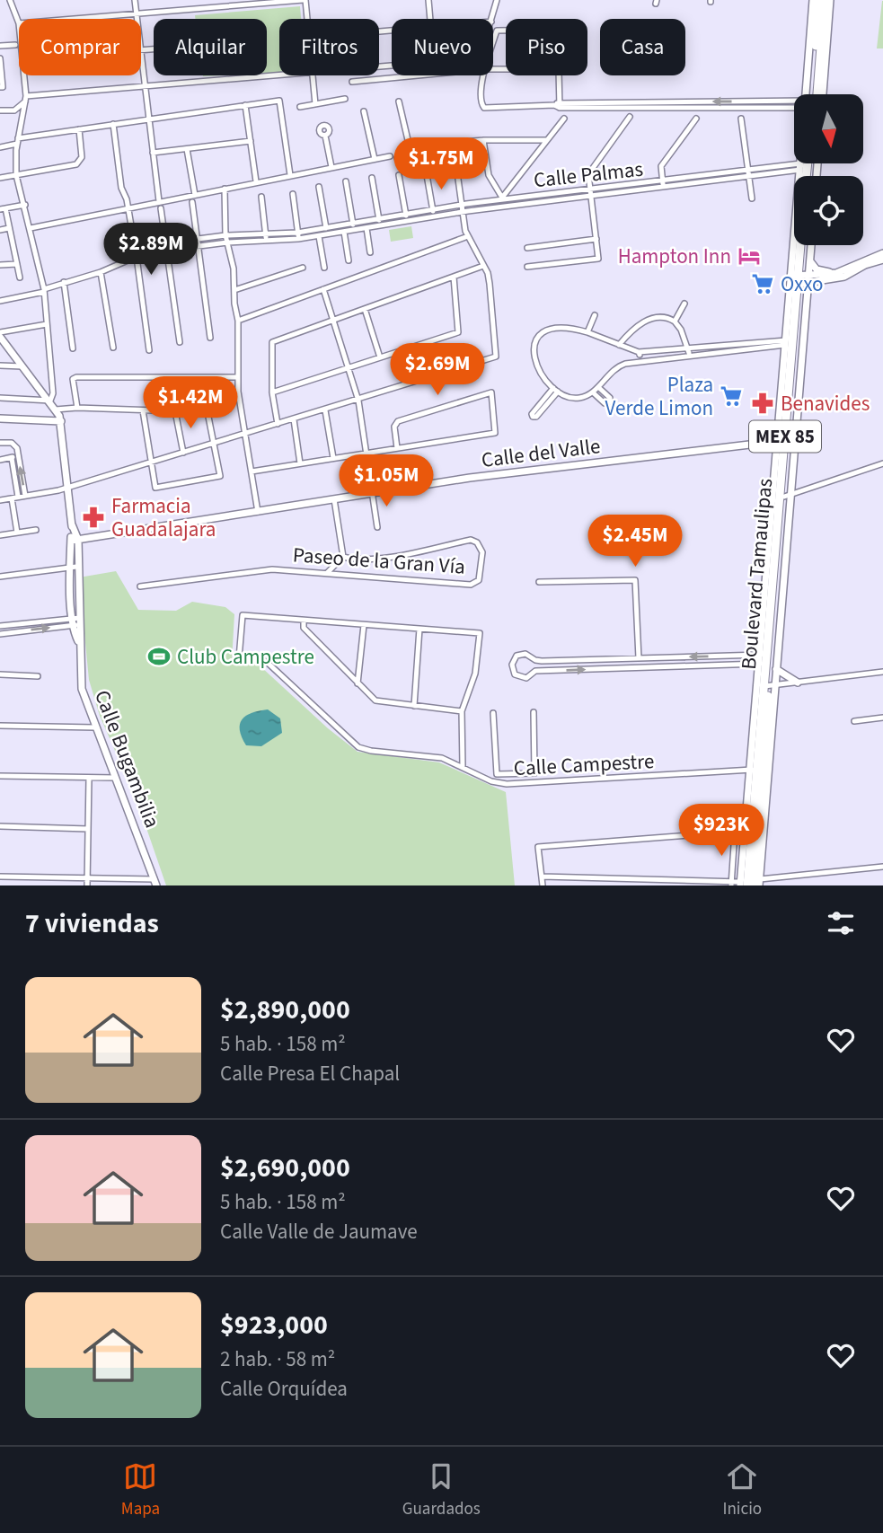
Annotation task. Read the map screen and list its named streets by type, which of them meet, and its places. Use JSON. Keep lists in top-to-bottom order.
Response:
{
  "streets": {
    "main road": ["MEX 85", "Boulevard Tamaulipas"],
    "street": [
      "Calle Palmas",
      "Calle del Valle",
      "Paseo de la Gran Vía",
      "Calle Bugambilia",
      "Calle Campestre"
    ]
  },
  "crossings": [
    ["Calle del Valle", "Boulevard Tamaulipas"],
    ["Calle del Valle", "Calle Bugambilia"]
  ],
  "places": {
    "hotel": ["Hampton Inn"],
    "supermarket": ["Oxxo", "Plaza Verde Limon"],
    "pharmacy": ["Benavides", "Farmacia Guadalajara"],
    "sports": ["Club Campestre"]
  },
  "north": "bottom",
  "page": {
    "chip": [
      "Comprar",
      "Alquilar",
      "Filtros",
      "Nuevo",
      "Piso",
      "Casa"
    ],
    "price": [
      "$1.75M",
      "$2.89M",
      "$2.69M",
      "$1.42M",
      "$1.05M",
      "$2.45M",
      "$923K"
    ],
    "heading": "7 viviendas",
    "list": [
      {
        "name": "$2,890,000",
        "note": "5 hab. · 158 m² · Calle Presa El Chapal"
      },
      {
        "name": "$2,690,000",
        "note": "5 hab. · 158 m² · Calle Valle de Jaumave"
      },
      {
        "name": "$923,000",
        "note": "2 hab. · 58 m² · Calle Orquídea"
      }
    ],
    "tabs": ["Mapa", "Guardados", "Inicio"]
  }
}
